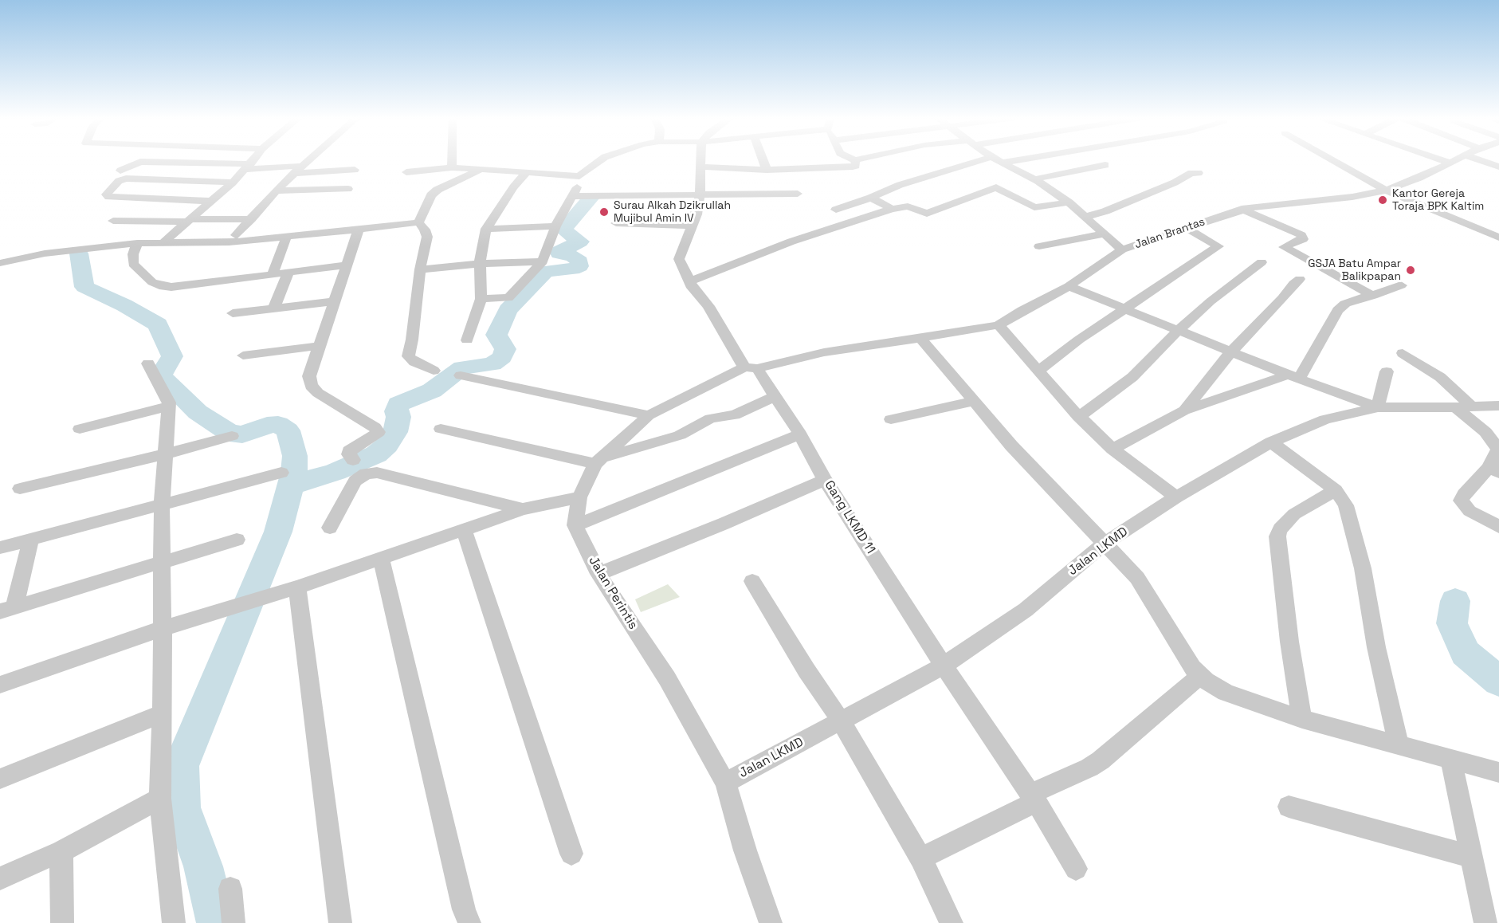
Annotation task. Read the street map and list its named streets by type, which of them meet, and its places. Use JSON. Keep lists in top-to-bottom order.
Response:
{
  "streets": {
    "street": [
      "Jalan Brantas",
      "Gang LKMD 11",
      "Jalan LKMD",
      "Jalan Perintis"
    ]
  },
  "crossings": [
    ["Gang LKMD 11", "Jalan LKMD"],
    ["Jalan LKMD", "Jalan Perintis"]
  ],
  "places": ["Kantor Gereja Toraja BPK Kaltim", "Surau Alkah Dzikrullah Mujibul Amin IV", "GSJA Batu Ampar Balikpapan"]
}
